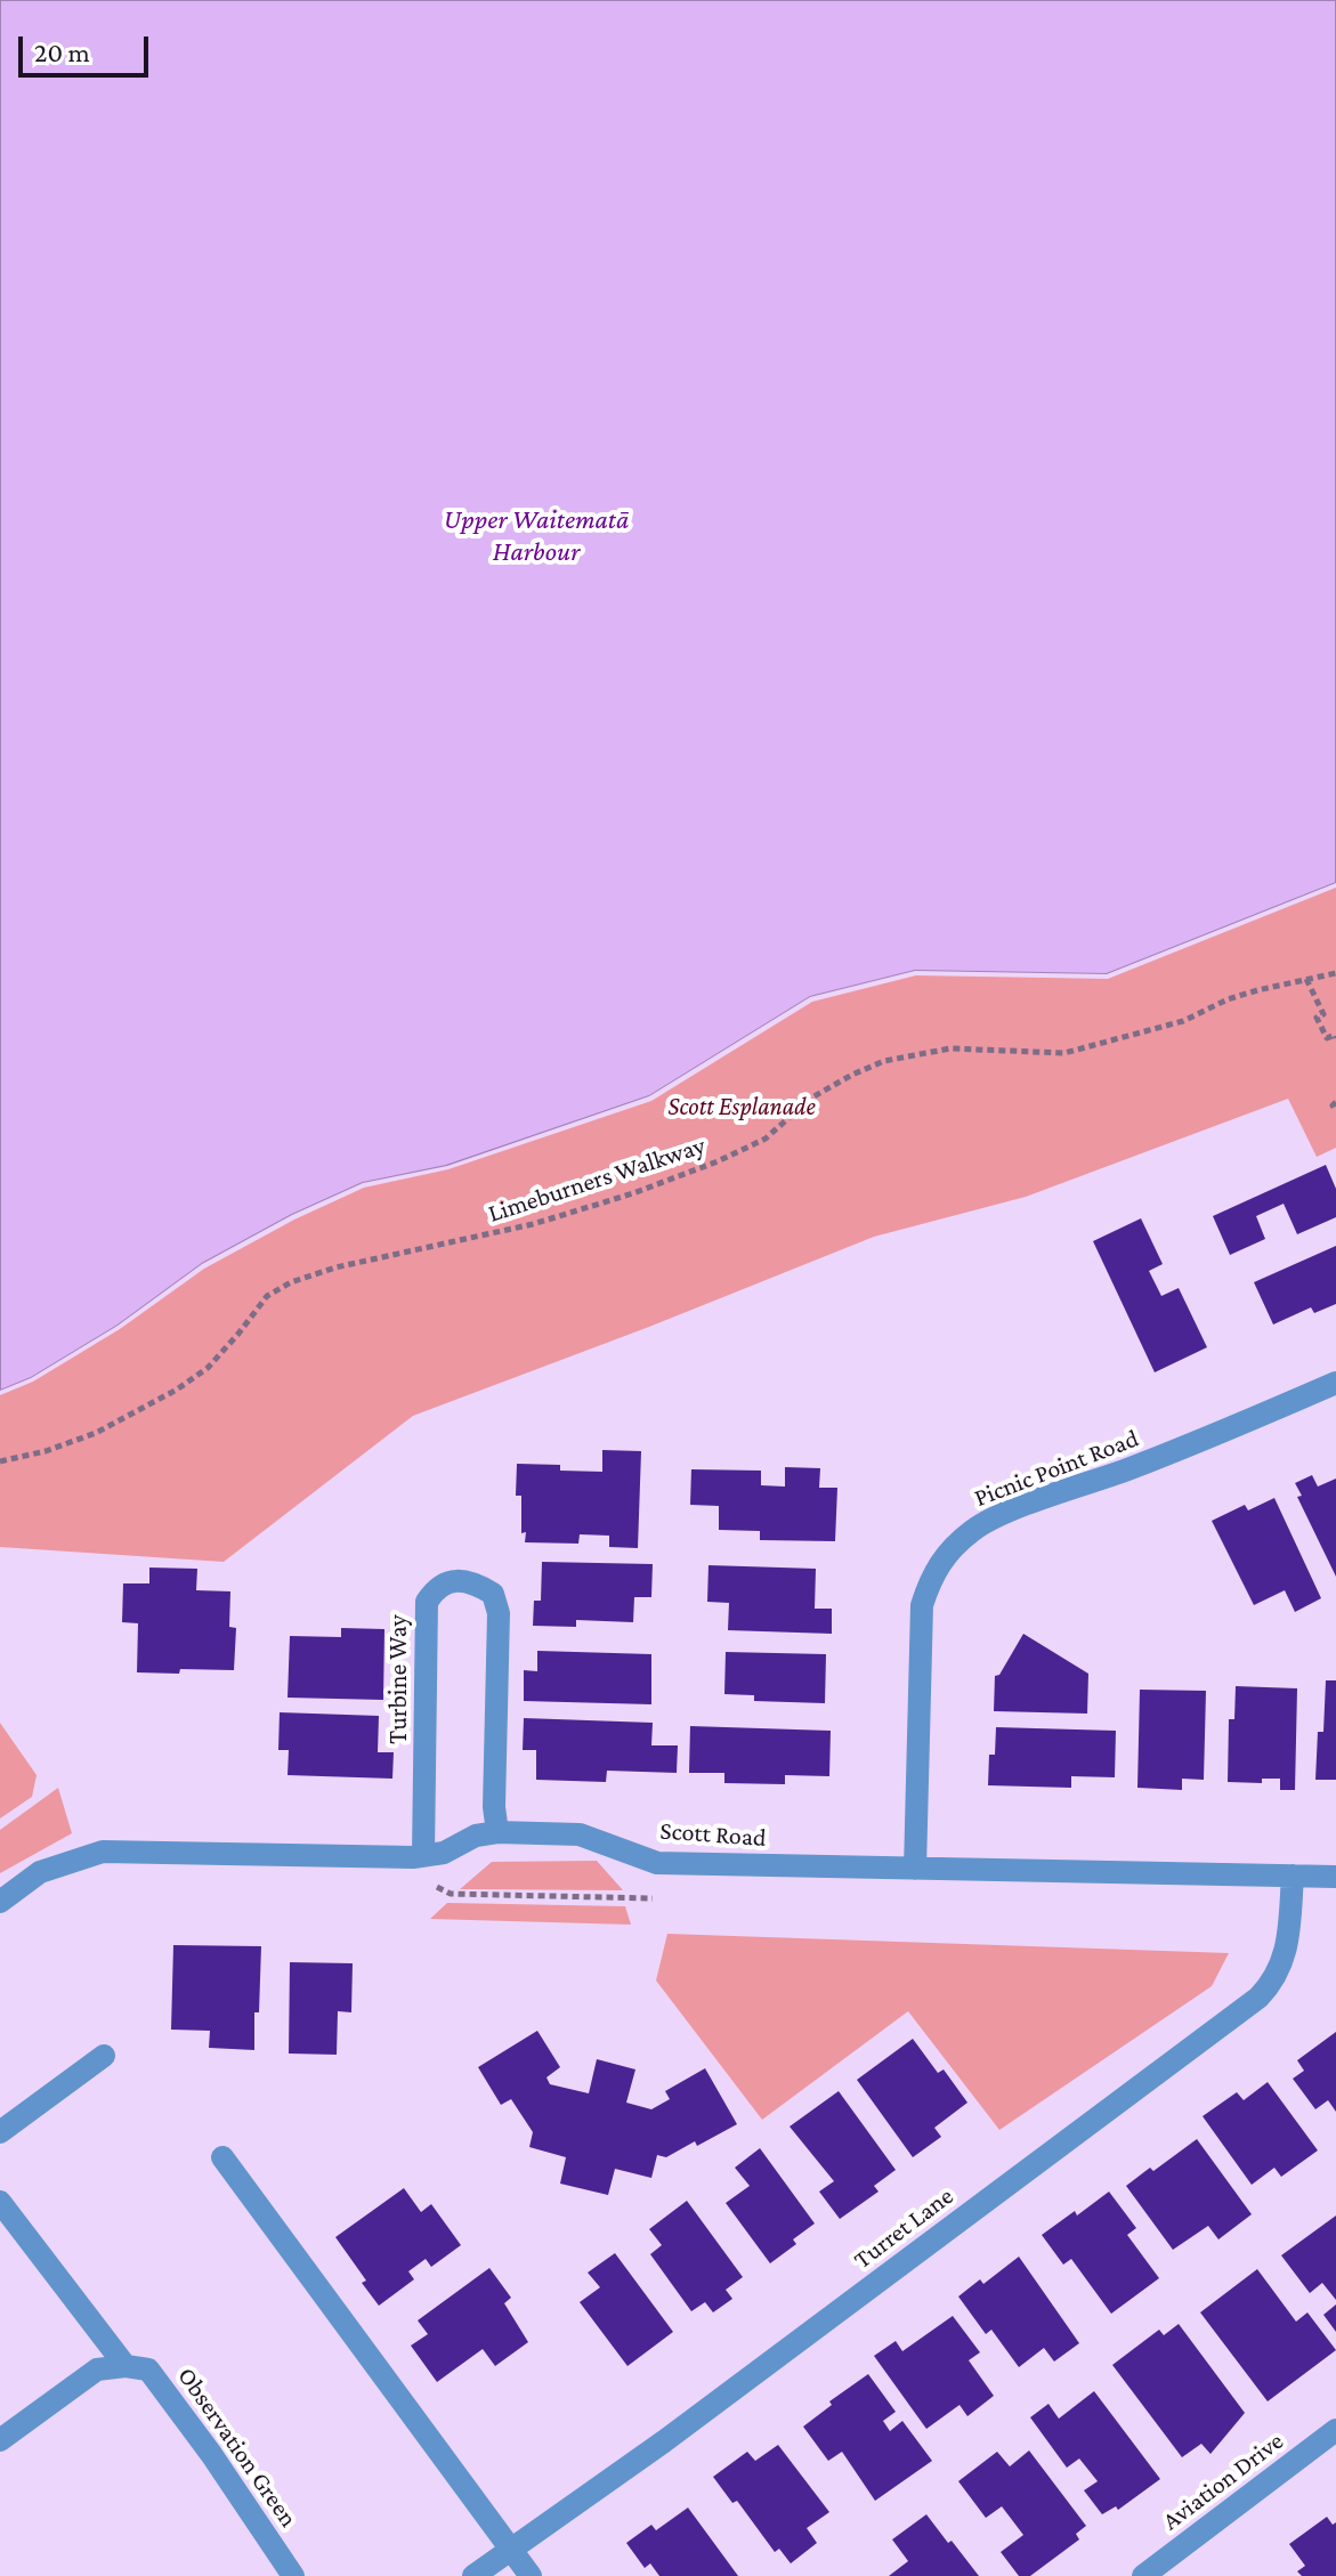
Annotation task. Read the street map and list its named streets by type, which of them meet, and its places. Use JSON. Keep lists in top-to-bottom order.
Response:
{
  "streets": {
    "street": [
      "Picnic Point Road",
      "Turbine Way",
      "Scott Road",
      "Turret Lane",
      "Observation Green",
      "Aviation Drive"
    ],
    "path": ["Limeburners Walkway"]
  },
  "crossings": [
    ["Picnic Point Road", "Scott Road"],
    ["Turbine Way", "Scott Road"],
    ["Scott Road", "Turret Lane"]
  ],
  "water": ["Upper Waitematā Harbour"],
  "parks": ["Scott Esplanade"],
  "scale_bar": "20 m"
}
